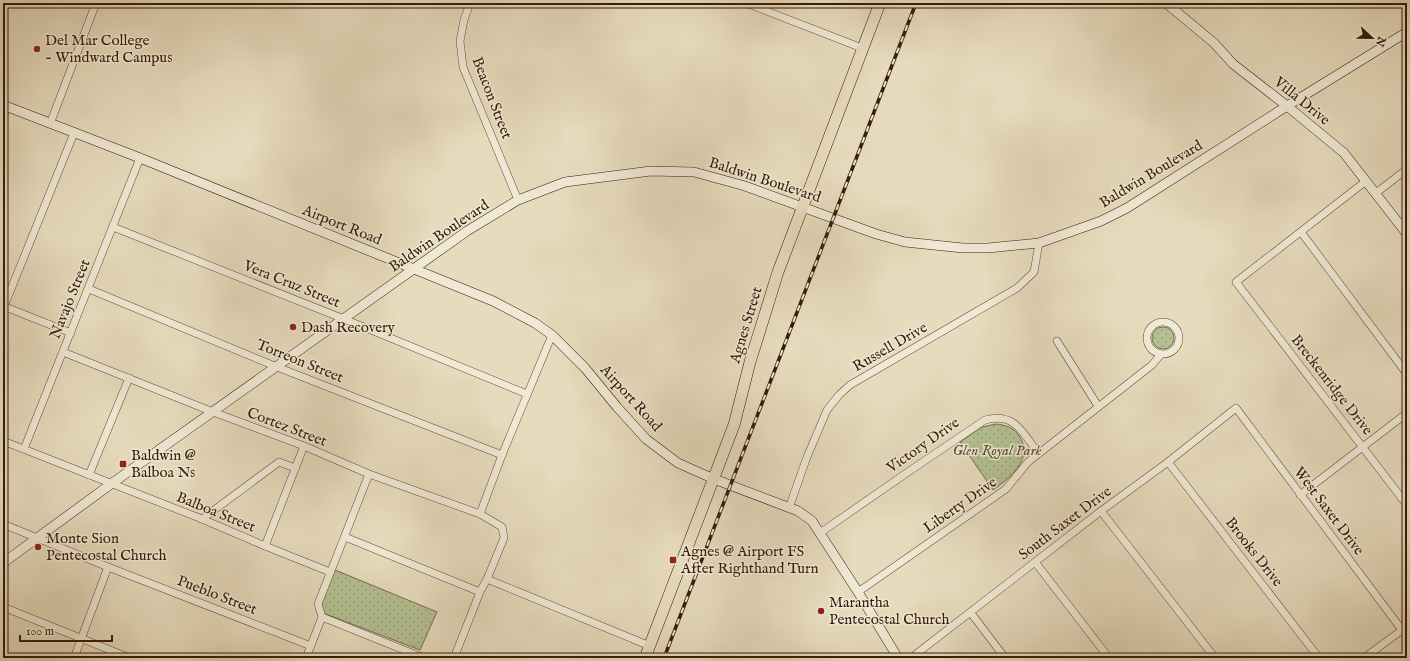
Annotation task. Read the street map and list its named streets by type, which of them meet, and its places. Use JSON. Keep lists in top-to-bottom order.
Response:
{
  "streets": {
    "main road": [
      "Villa Drive",
      "Baldwin Boulevard",
      "Airport Road",
      "Agnes Street"
    ],
    "street": [
      "Beacon Street",
      "Vera Cruz Street",
      "Navajo Street",
      "Russell Drive",
      "Torreon Street",
      "Breckenridge Drive",
      "Cortez Street",
      "Victory Drive",
      "Liberty Drive",
      "West Saxet Drive",
      "Balboa Street",
      "South Saxet Drive",
      "Brooks Drive",
      "Pueblo Street"
    ]
  },
  "crossings": [
    ["Beacon Street", "Baldwin Boulevard"],
    ["Villa Drive", "Baldwin Boulevard"],
    ["Baldwin Boulevard", "Airport Road"],
    ["Baldwin Boulevard", "Vera Cruz Street"],
    ["Baldwin Boulevard", "Agnes Street"],
    ["Baldwin Boulevard", "Russell Drive"],
    ["Baldwin Boulevard", "Torreon Street"],
    ["Baldwin Boulevard", "Cortez Street"],
    ["Baldwin Boulevard", "Balboa Street"],
    ["Baldwin Boulevard", "Pueblo Street"],
    ["Airport Road", "Navajo Street"],
    ["Airport Road", "Agnes Street"],
    ["Airport Road", "Russell Drive"],
    ["Airport Road", "Victory Drive"],
    ["Airport Road", "Liberty Drive"],
    ["Vera Cruz Street", "Navajo Street"],
    ["Navajo Street", "Torreon Street"],
    ["Navajo Street", "Cortez Street"],
    ["Navajo Street", "Balboa Street"],
    ["Victory Drive", "Liberty Drive"],
    ["West Saxet Drive", "South Saxet Drive"],
    ["South Saxet Drive", "Brooks Drive"]
  ],
  "parks": ["Glen Royal Park"],
  "places": {
    "other": [
      "Del Mar College - Windward Campus",
      "Dash Recovery",
      "Monte Sion Pentecostal Church",
      "Marantha Pentecostal Church"
    ],
    "transit": ["Baldwin @ Balboa Ns", "Agnes @ Airport FS After Righthand Turn"]
  },
  "scale_bar": "100 m",
  "north": "right"
}
